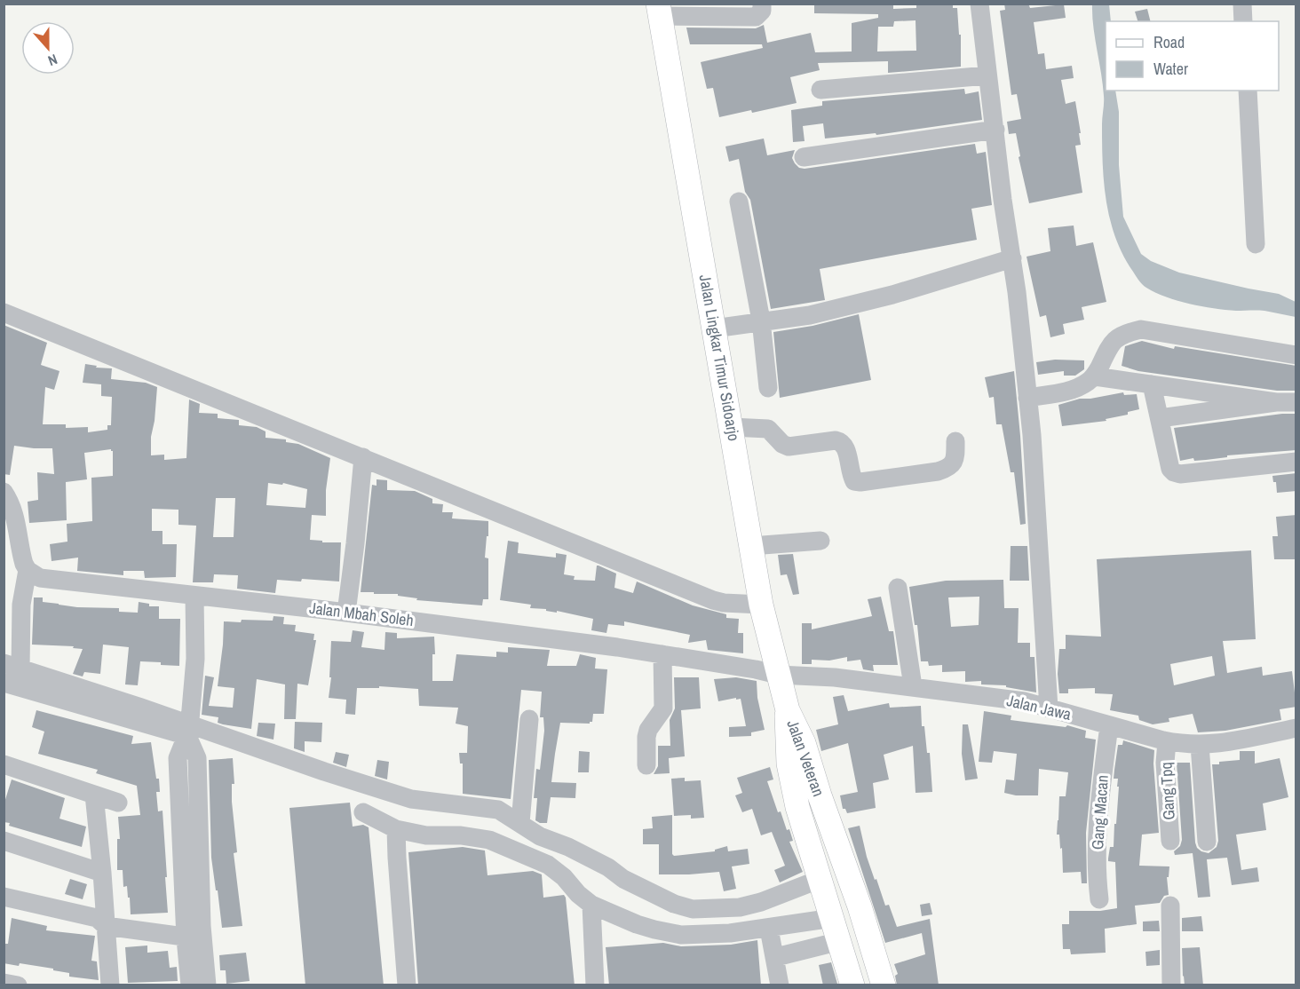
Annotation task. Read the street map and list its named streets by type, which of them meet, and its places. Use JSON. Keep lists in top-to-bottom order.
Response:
{
  "streets": {
    "main road": ["Jalan Lingkar Timur Sidoarjo", "Jalan Veteran"],
    "street": [
      "Jalan Mbah Soleh",
      "Jalan Jawa",
      "Gang Tpq",
      "Gang Macan"
    ]
  },
  "crossings": [
    ["Jalan Lingkar Timur Sidoarjo", "Jalan Mbah Soleh"],
    ["Jalan Lingkar Timur Sidoarjo", "Jalan Jawa"],
    ["Jalan Lingkar Timur Sidoarjo", "Jalan Veteran"],
    ["Jalan Mbah Soleh", "Jalan Jawa"],
    ["Jalan Jawa", "Gang Tpq"],
    ["Jalan Jawa", "Gang Macan"]
  ],
  "legend": ["Road", "Water"],
  "north": "bottom"
}
